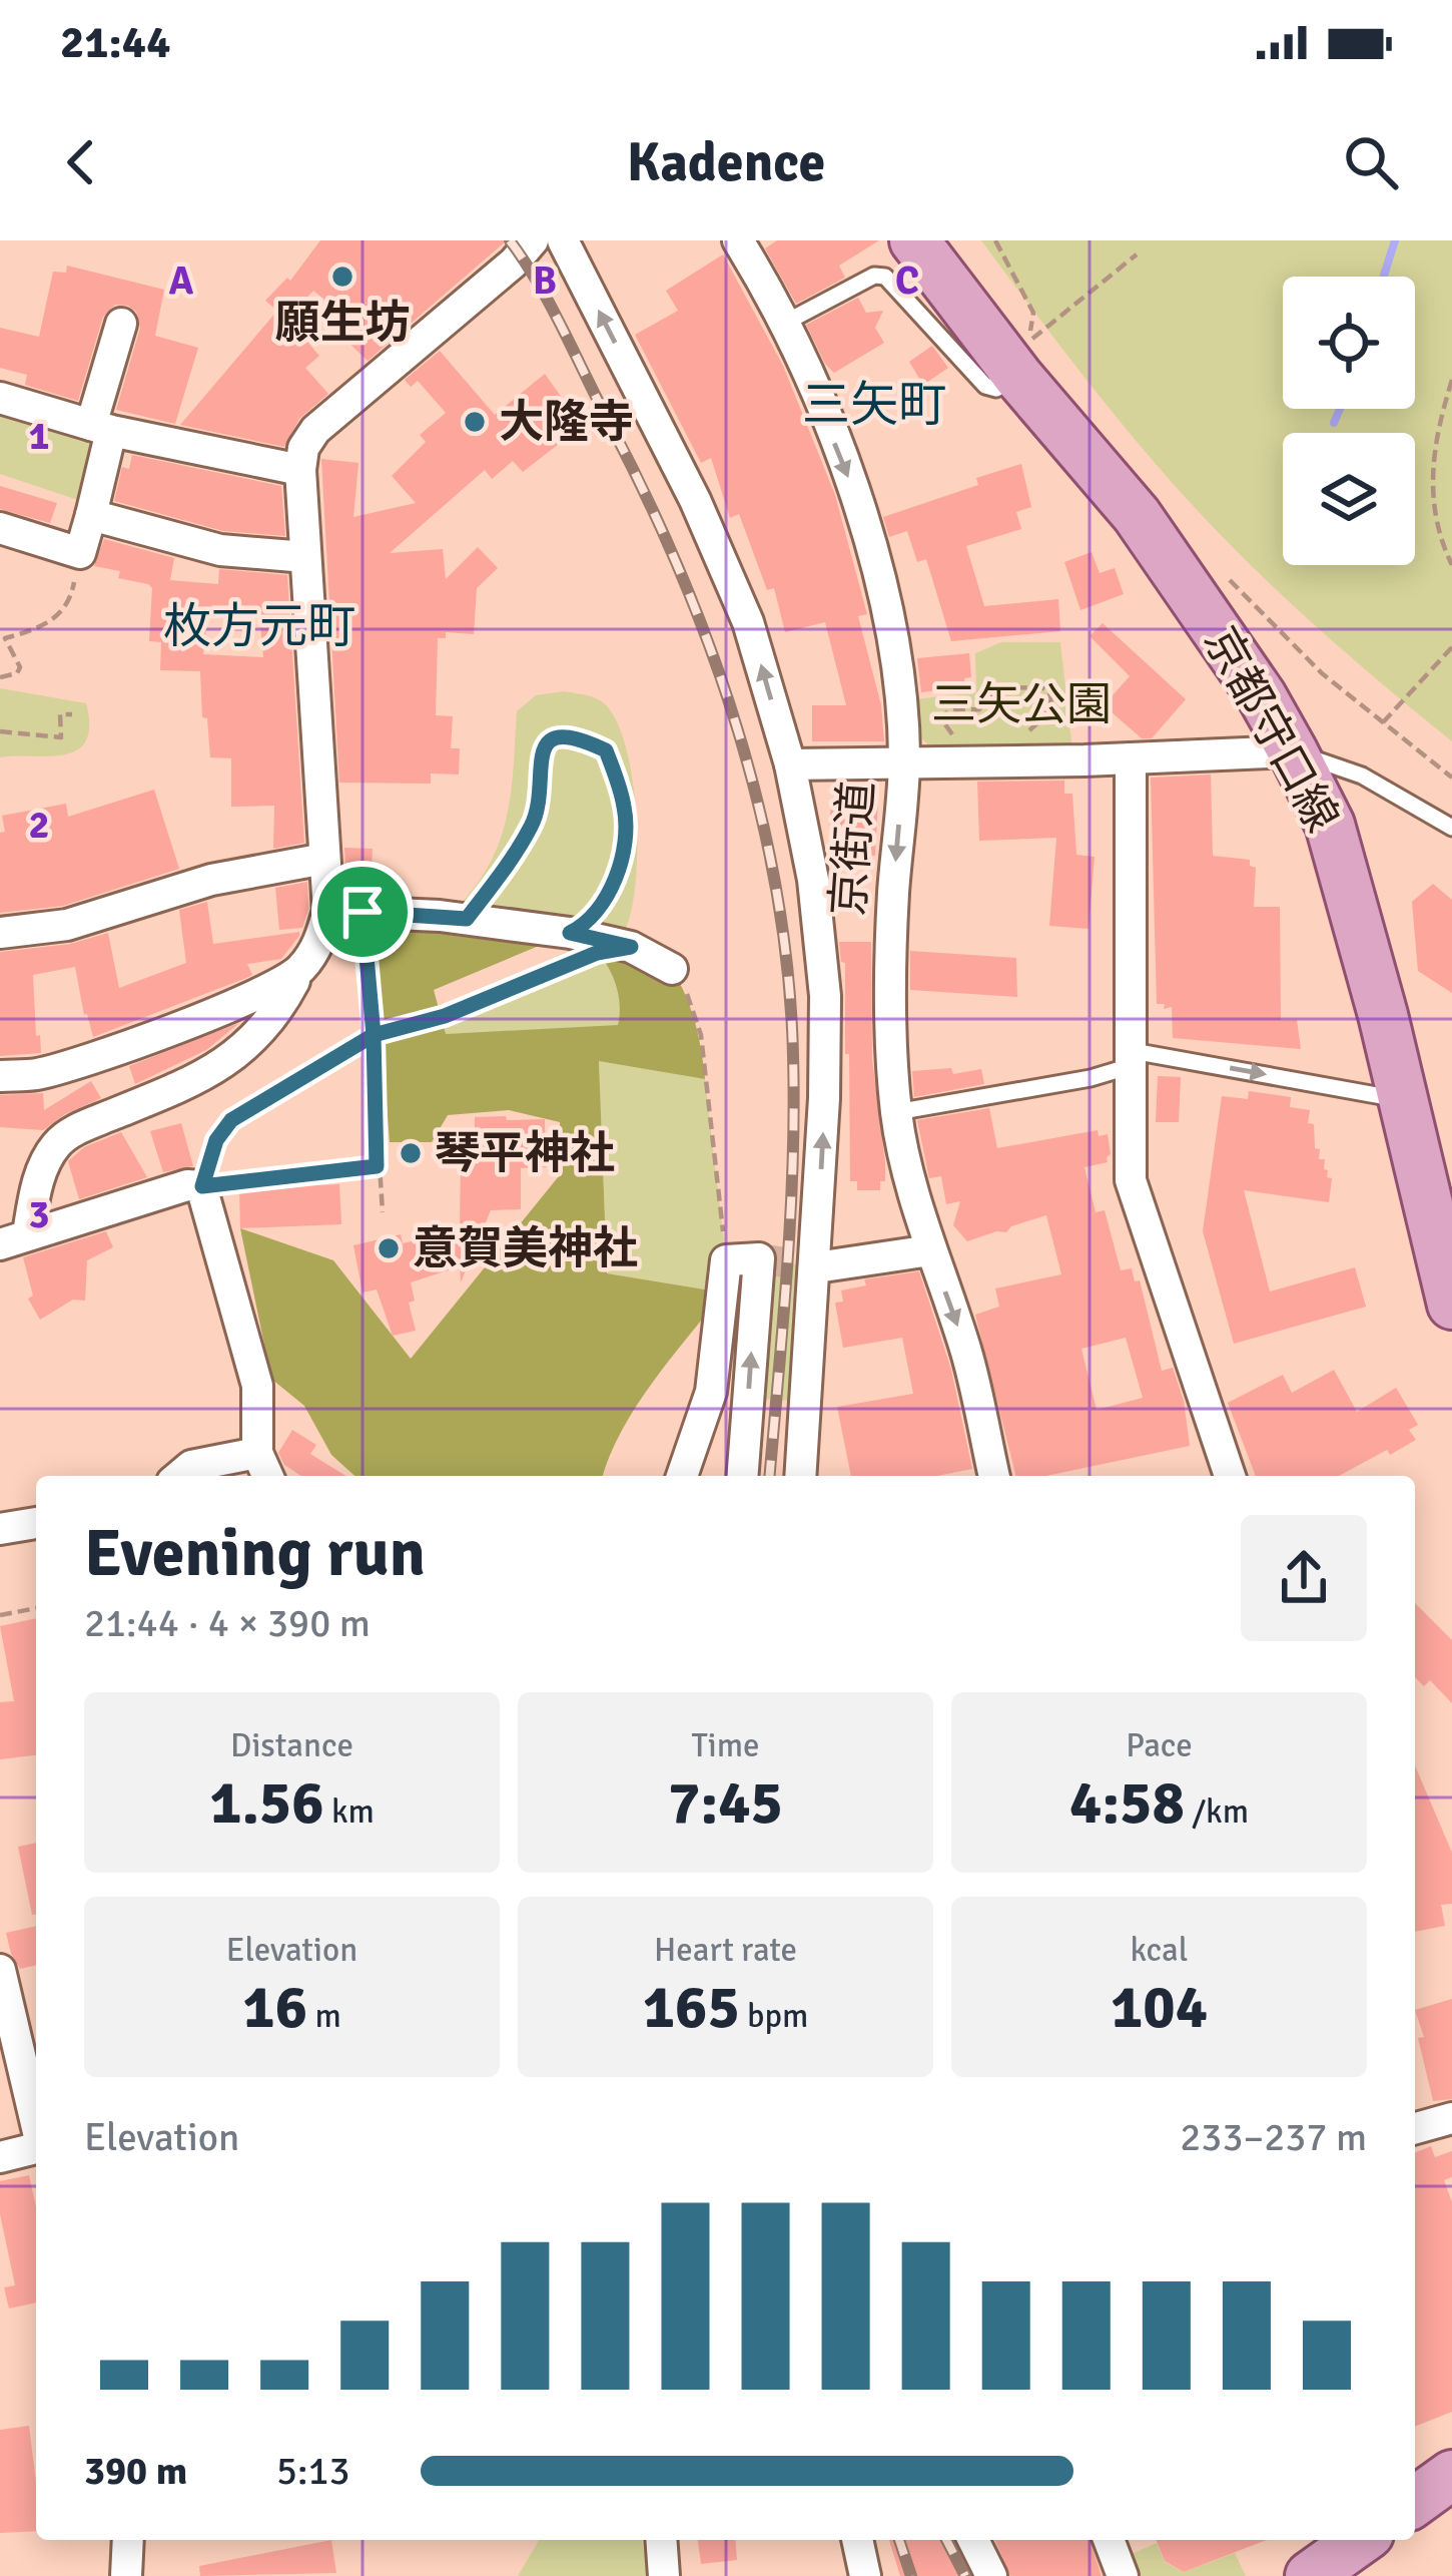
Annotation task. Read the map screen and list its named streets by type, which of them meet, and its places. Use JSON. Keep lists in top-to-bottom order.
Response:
{
  "streets": {
    "main road": ["京都守口線"],
    "street": ["京街道"]
  },
  "districts": ["三矢町", "枚方元町"],
  "parks": ["三矢公園"],
  "places": [
    "願生坊",
    "大隆寺",
    "琴平神社",
    "意賀美神社"
  ],
  "page": {
    "status": "21:44",
    "header": "Kadence",
    "heading": ["Evening run", "21:44 · 4 × 390 m"],
    "stats": [
      ["Distance", "1.56 km"],
      ["Time", "7:45"],
      ["Pace", "4:58 /km"],
      ["Elevation", "16 m"],
      ["Heart rate", "165 bpm"],
      ["kcal", "104"]
    ],
    "chart": ["Elevation", "233–237 m"],
    "list": [
      {
        "name": "390 m",
        "note": "5:13"
      }
    ]
  },
  "grid": {
    "columns": ["A", "B", "C"],
    "rows": ["1", "2", "3"]
  }
}
